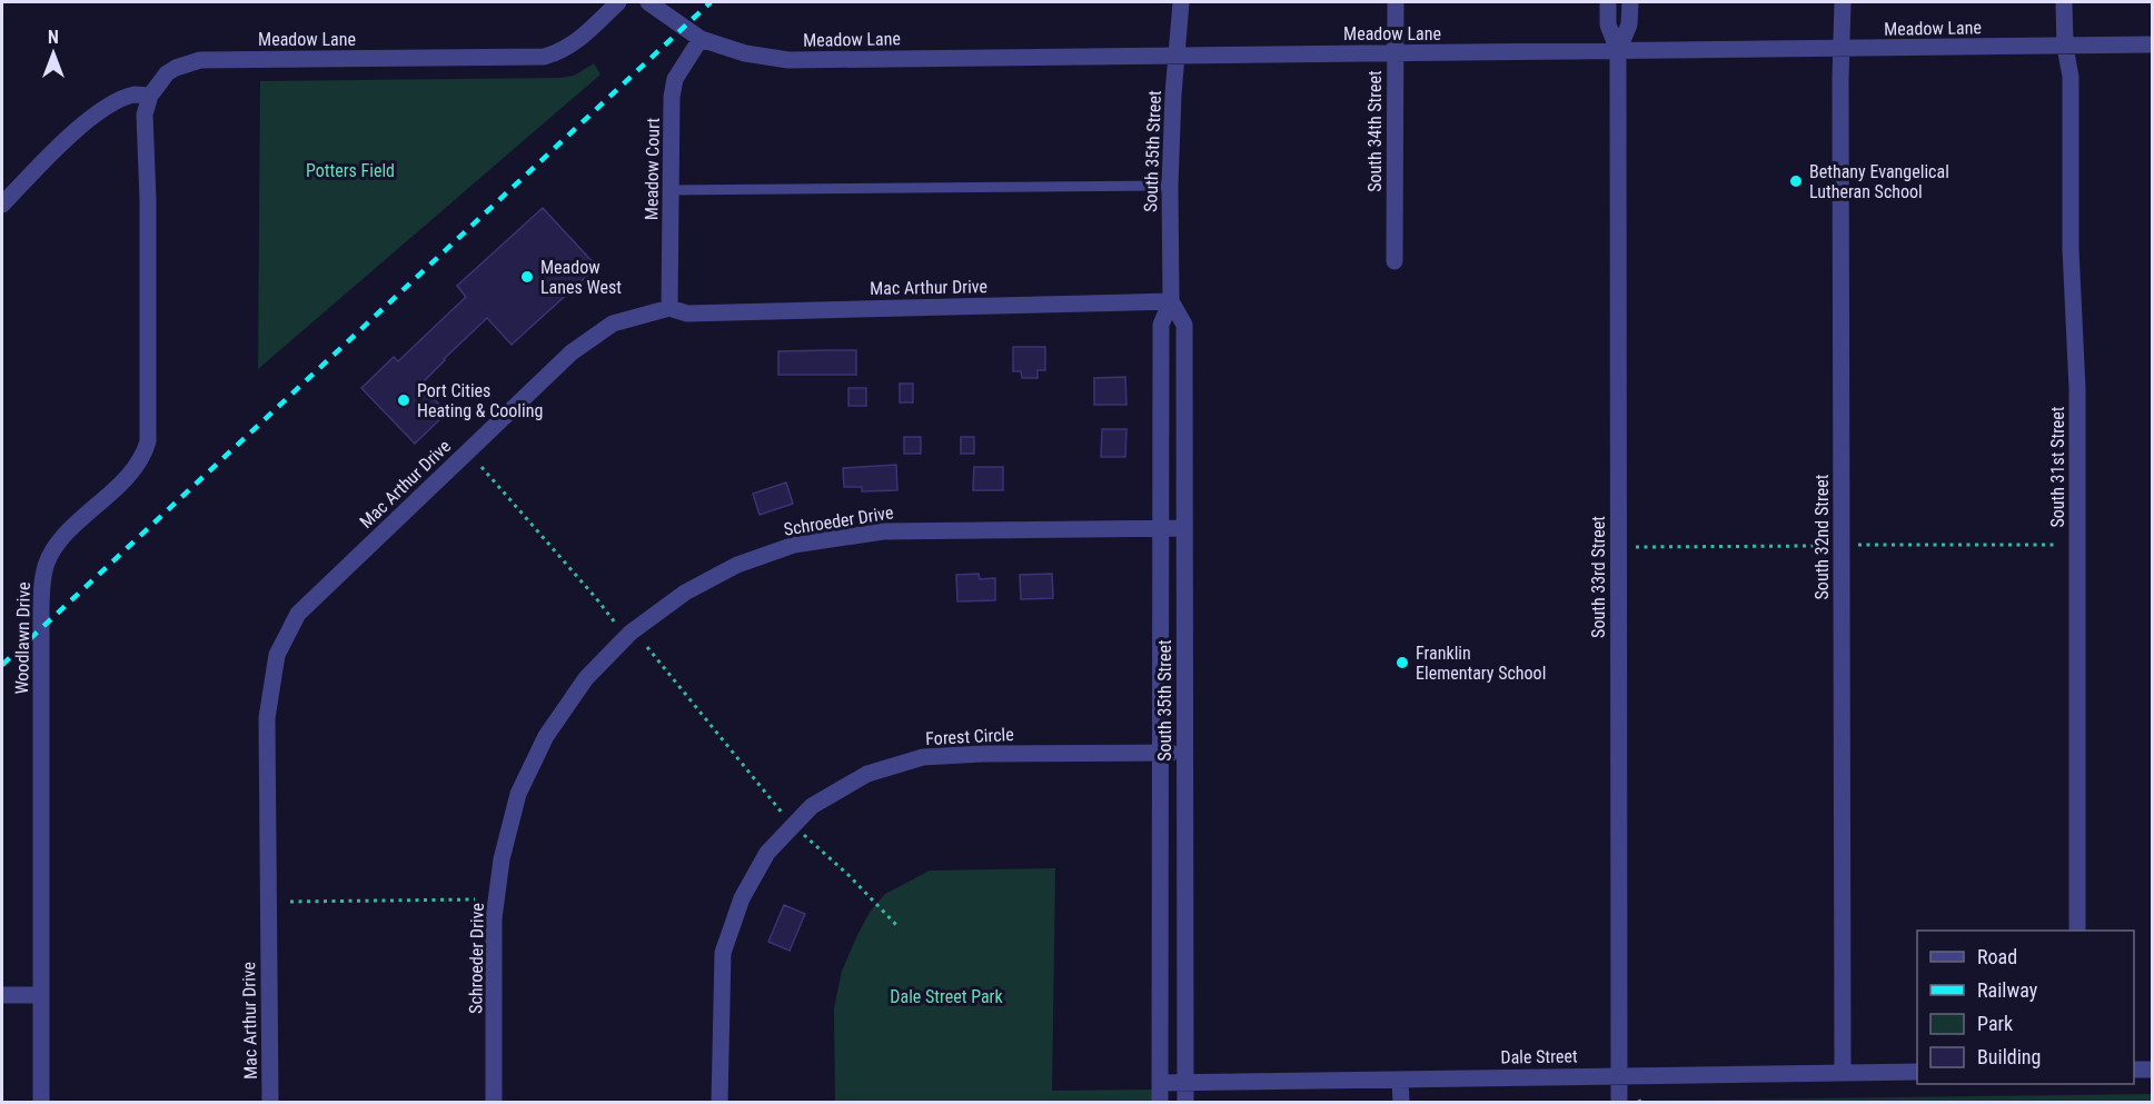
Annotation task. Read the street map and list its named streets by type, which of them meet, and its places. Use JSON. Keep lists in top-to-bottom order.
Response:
{
  "streets": {
    "street": [
      "Meadow Lane",
      "South 34th Street",
      "South 35th Street",
      "Meadow Court",
      "Mac Arthur Drive",
      "South 31st Street",
      "Schroeder Drive",
      "South 32nd Street",
      "South 33rd Street",
      "Woodlawn Drive",
      "Forest Circle",
      "Dale Street"
    ]
  },
  "crossings": [
    ["Meadow Lane", "South 34th Street"],
    ["Meadow Lane", "South 35th Street"],
    ["Meadow Lane", "Meadow Court"],
    ["Meadow Lane", "South 31st Street"],
    ["Meadow Lane", "South 32nd Street"],
    ["Meadow Lane", "South 33rd Street"],
    ["Meadow Lane", "Woodlawn Drive"],
    ["South 35th Street", "Mac Arthur Drive"],
    ["South 35th Street", "Schroeder Drive"],
    ["South 35th Street", "Forest Circle"],
    ["South 35th Street", "Dale Street"],
    ["Meadow Court", "Mac Arthur Drive"],
    ["South 32nd Street", "Dale Street"],
    ["South 33rd Street", "Dale Street"]
  ],
  "parks": ["Potters Field", "Dale Street Park"],
  "places": [
    "Bethany Evangelical Lutheran School",
    "Meadow Lanes West",
    "Port Cities Heating & Cooling",
    "Franklin Elementary School"
  ],
  "legend": [
    "Road",
    "Railway",
    "Park",
    "Building"
  ],
  "north": "top"
}
